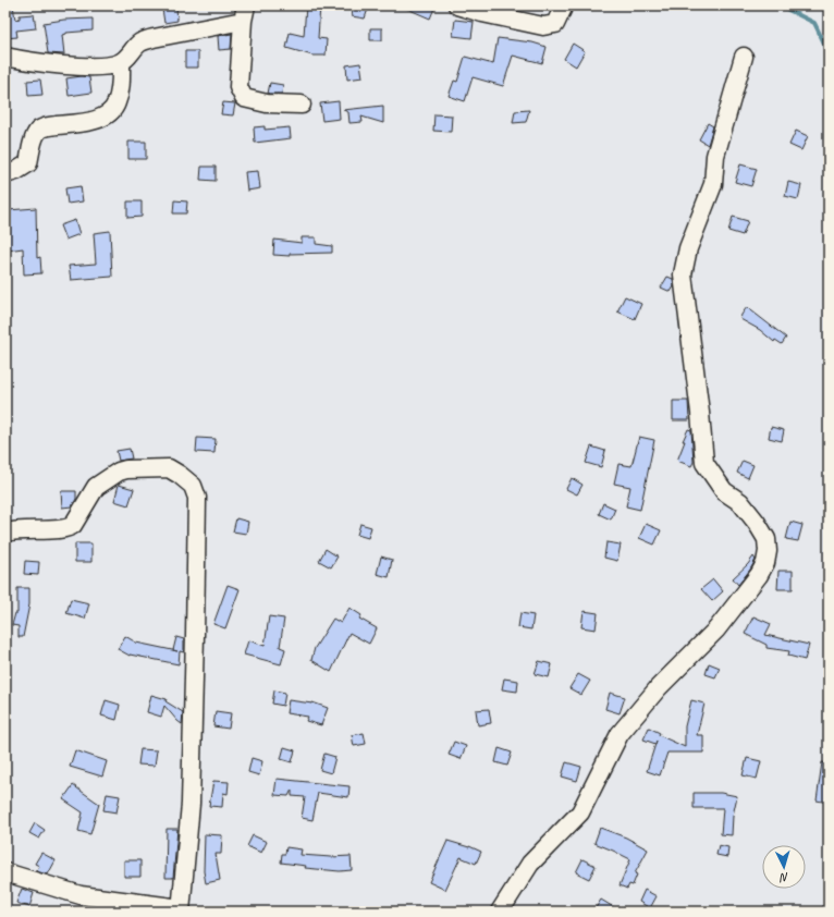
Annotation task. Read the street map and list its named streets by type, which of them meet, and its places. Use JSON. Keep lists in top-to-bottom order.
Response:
{
  "north": "bottom"
}
